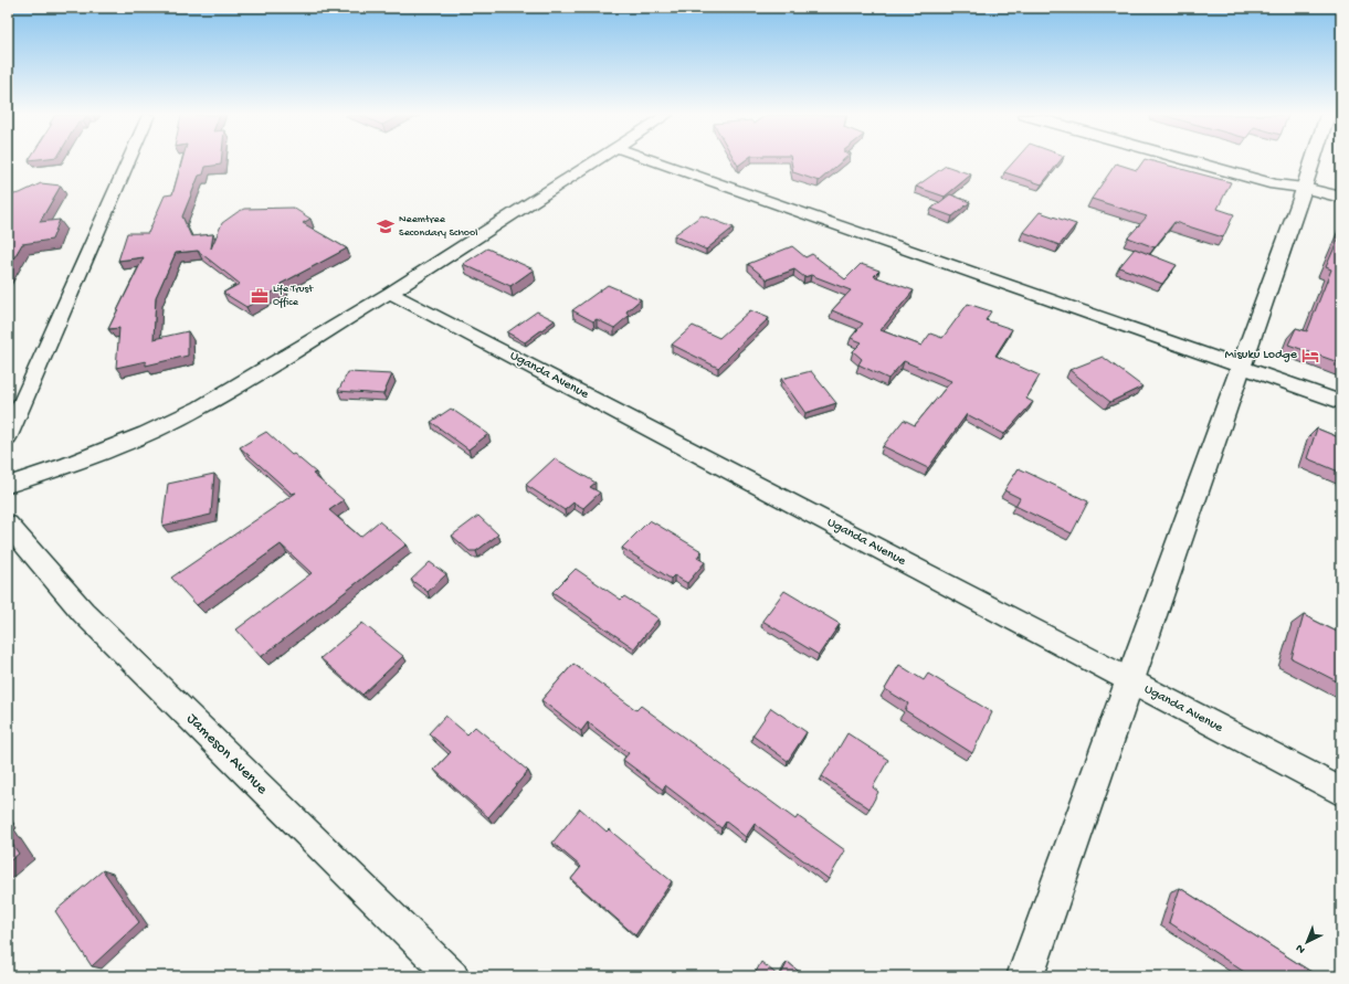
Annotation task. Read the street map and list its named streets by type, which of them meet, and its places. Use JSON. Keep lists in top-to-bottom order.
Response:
{
  "streets": {
    "street": ["Uganda Avenue", "Jameson Avenue"]
  },
  "places": {
    "school or university": ["Neemtree Secondary School"],
    "office": ["Life Trust Office"],
    "hotel": ["Misuku Lodge"]
  },
  "north": "bottom left"
}
